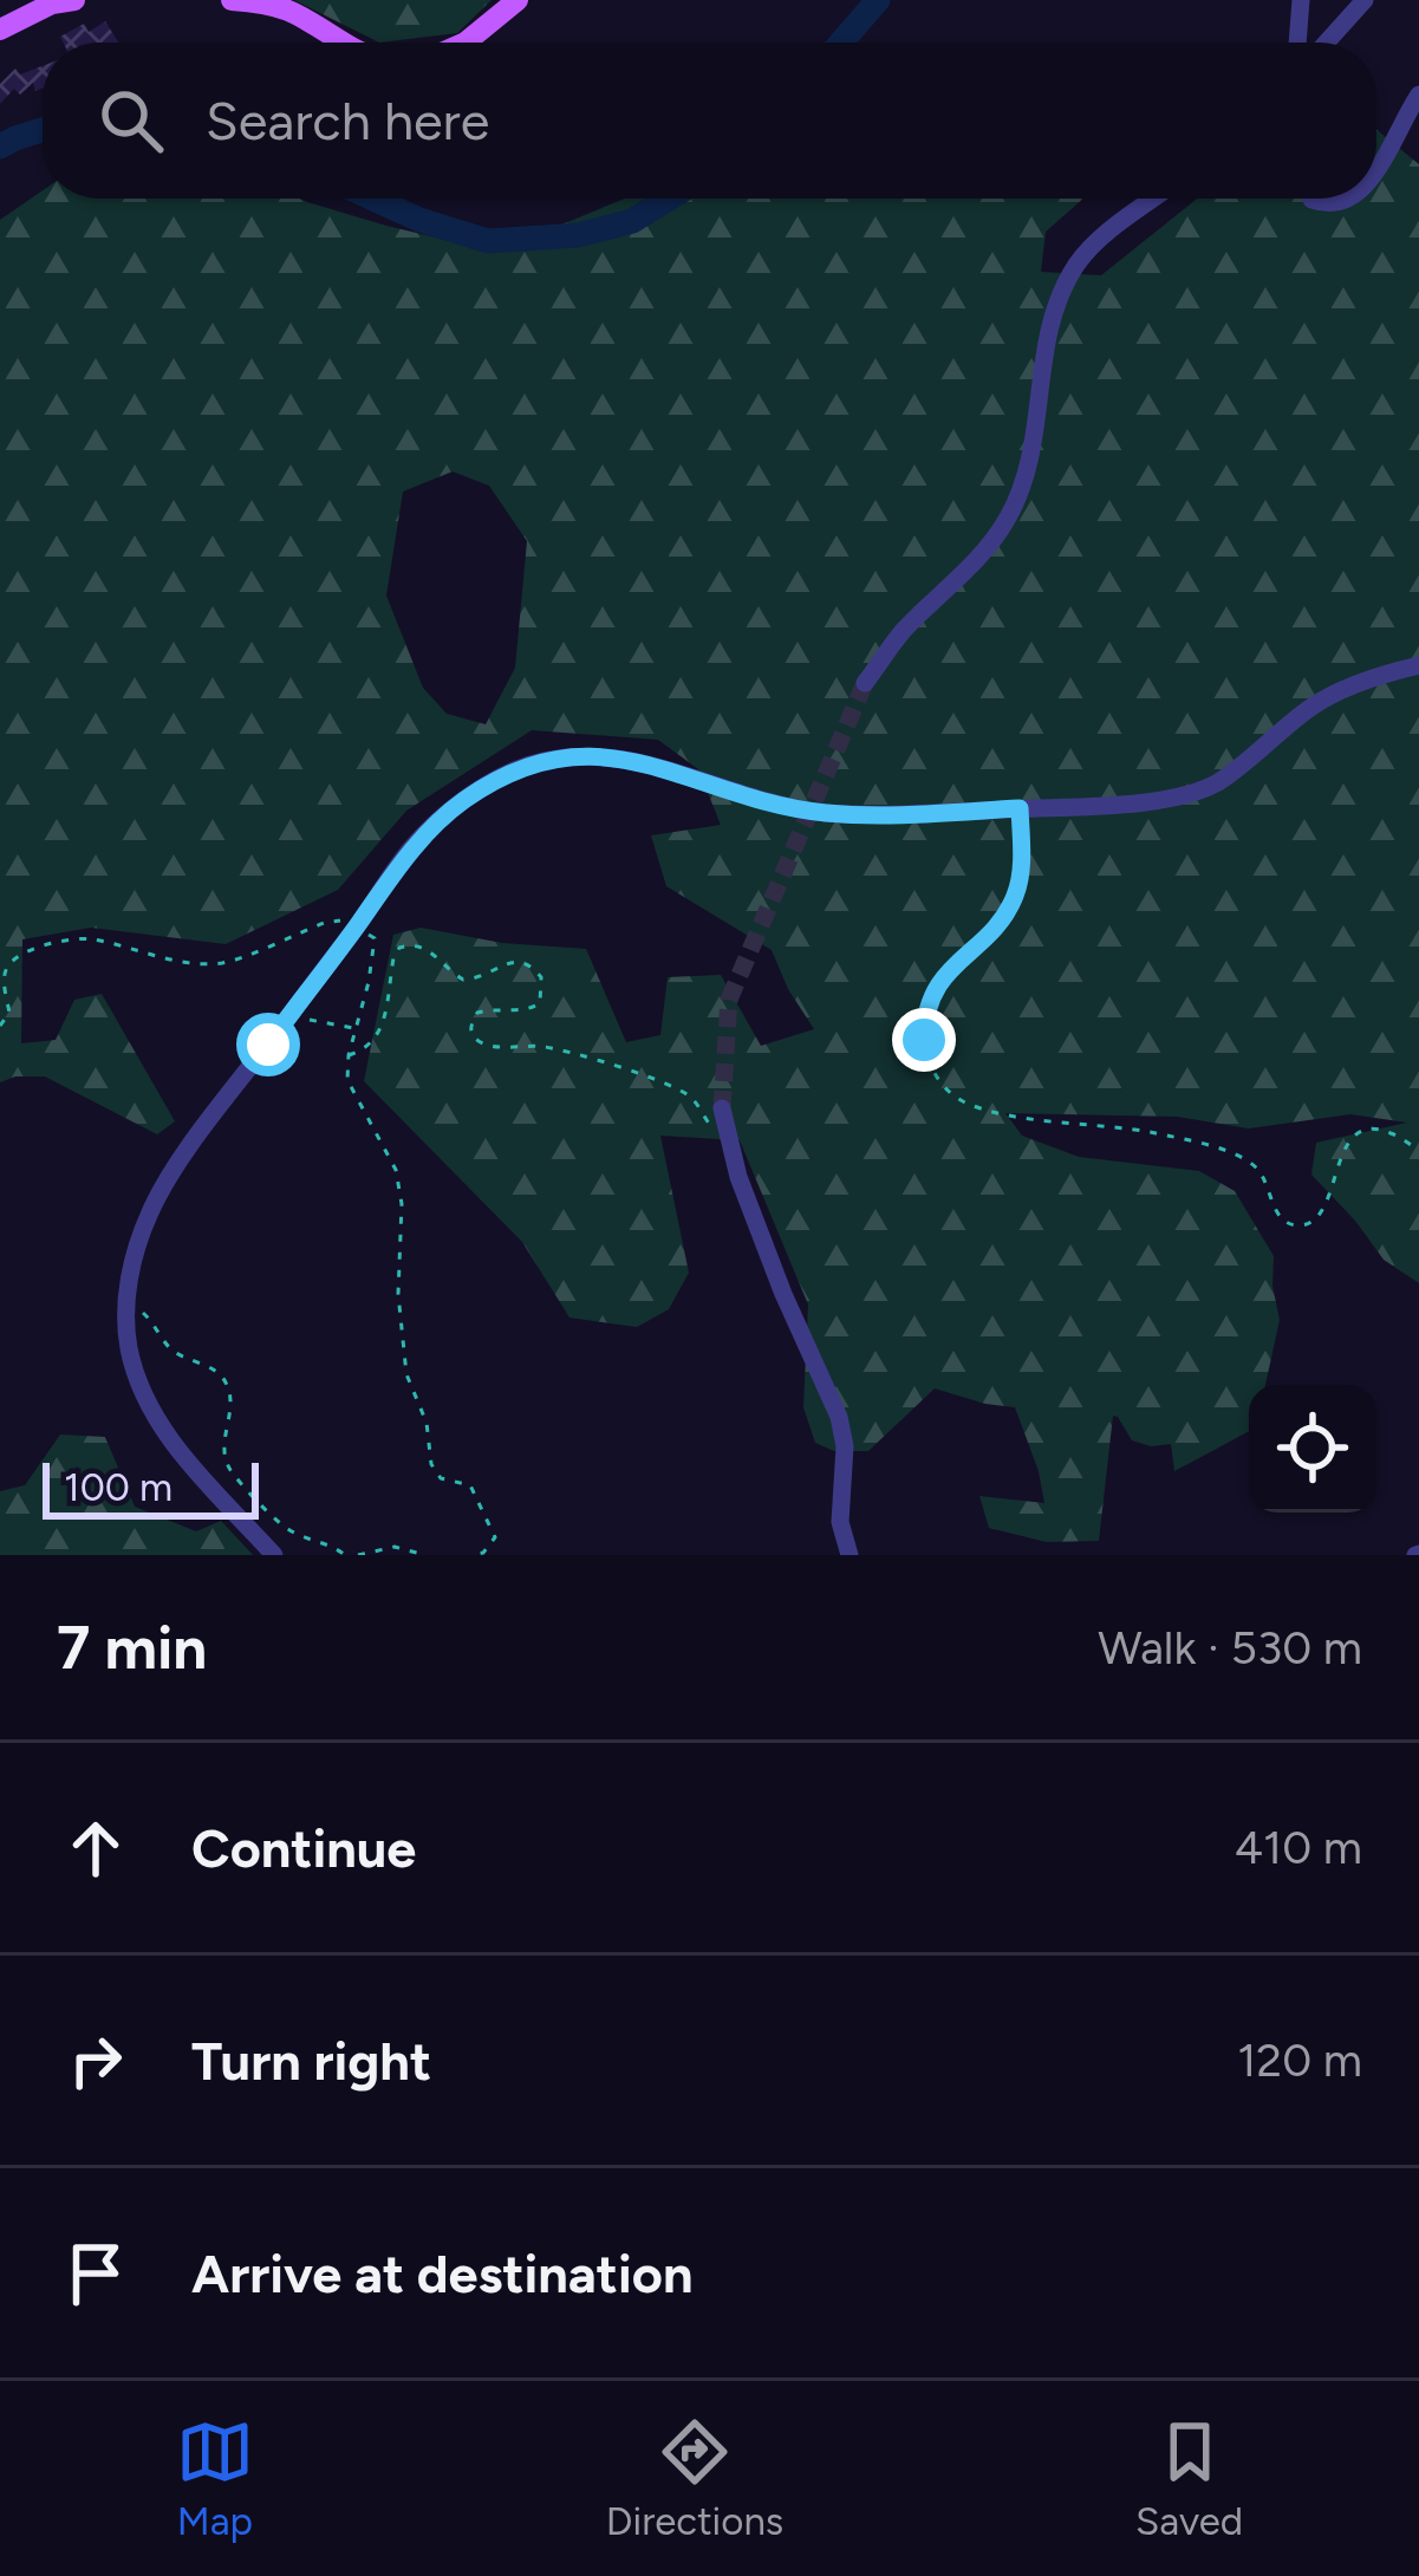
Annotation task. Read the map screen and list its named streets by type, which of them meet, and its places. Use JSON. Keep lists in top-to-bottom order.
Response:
{
  "scale_bar": "100 m",
  "page": {
    "search": "Search here",
    "scale": "100 m",
    "heading": ["7 min", "Walk · 530 m"],
    "list": [
      ["Continue", "410 m"],
      ["Turn right", "120 m"],
      "Arrive at destination"
    ],
    "nav": ["Map", "Directions", "Saved"]
  }
}
